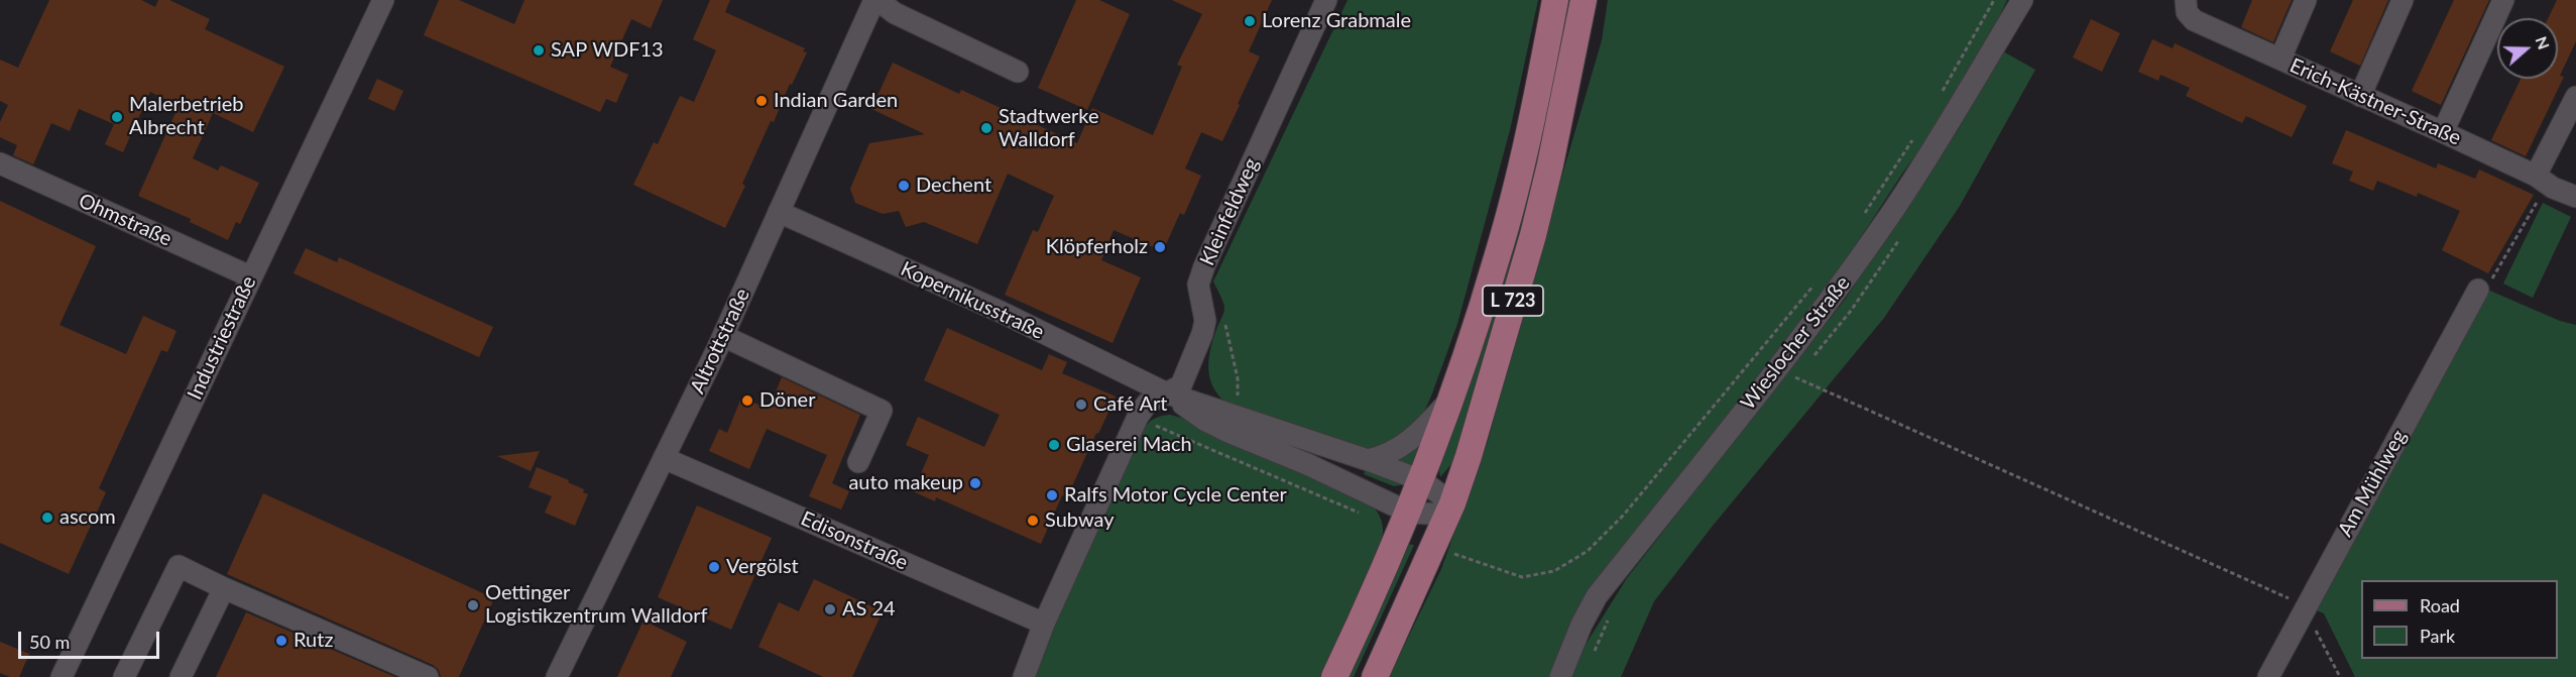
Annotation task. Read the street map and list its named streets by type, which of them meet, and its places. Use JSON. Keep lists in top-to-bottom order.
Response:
{
  "streets": {
    "main road": ["L 723"],
    "street": [
      "Erich-Kästner-Straße",
      "Kleinfeldweg",
      "Ohmstraße",
      "Kopernikusstraße",
      "Industriestraße",
      "Altrottstraße",
      "Wieslocher Straße",
      "Am Mühlweg",
      "Edisonstraße"
    ]
  },
  "crossings": [
    ["Kleinfeldweg", "Kopernikusstraße"],
    ["Kleinfeldweg", "Edisonstraße"],
    ["Ohmstraße", "Industriestraße"],
    ["Kopernikusstraße", "L 723"],
    ["Kopernikusstraße", "Altrottstraße"],
    ["Altrottstraße", "Edisonstraße"]
  ],
  "places": [
    "Lorenz Grabmale",
    "SAP WDF13",
    "Indian Garden",
    "Malerbetrieb Albrecht",
    "Stadtwerke Walldorf",
    "Dechent",
    "Klöpferholz",
    "Döner",
    "Café Art",
    "Glaserei Mach",
    "auto makeup",
    "Ralfs Motor Cycle Center",
    "ascom",
    "Subway",
    "Vergölst",
    "Oettinger Logistikzentrum Walldorf",
    "AS 24",
    "Rutz"
  ],
  "legend": ["Road", "Park"],
  "scale_bar": "50 m",
  "north": "right"
}
